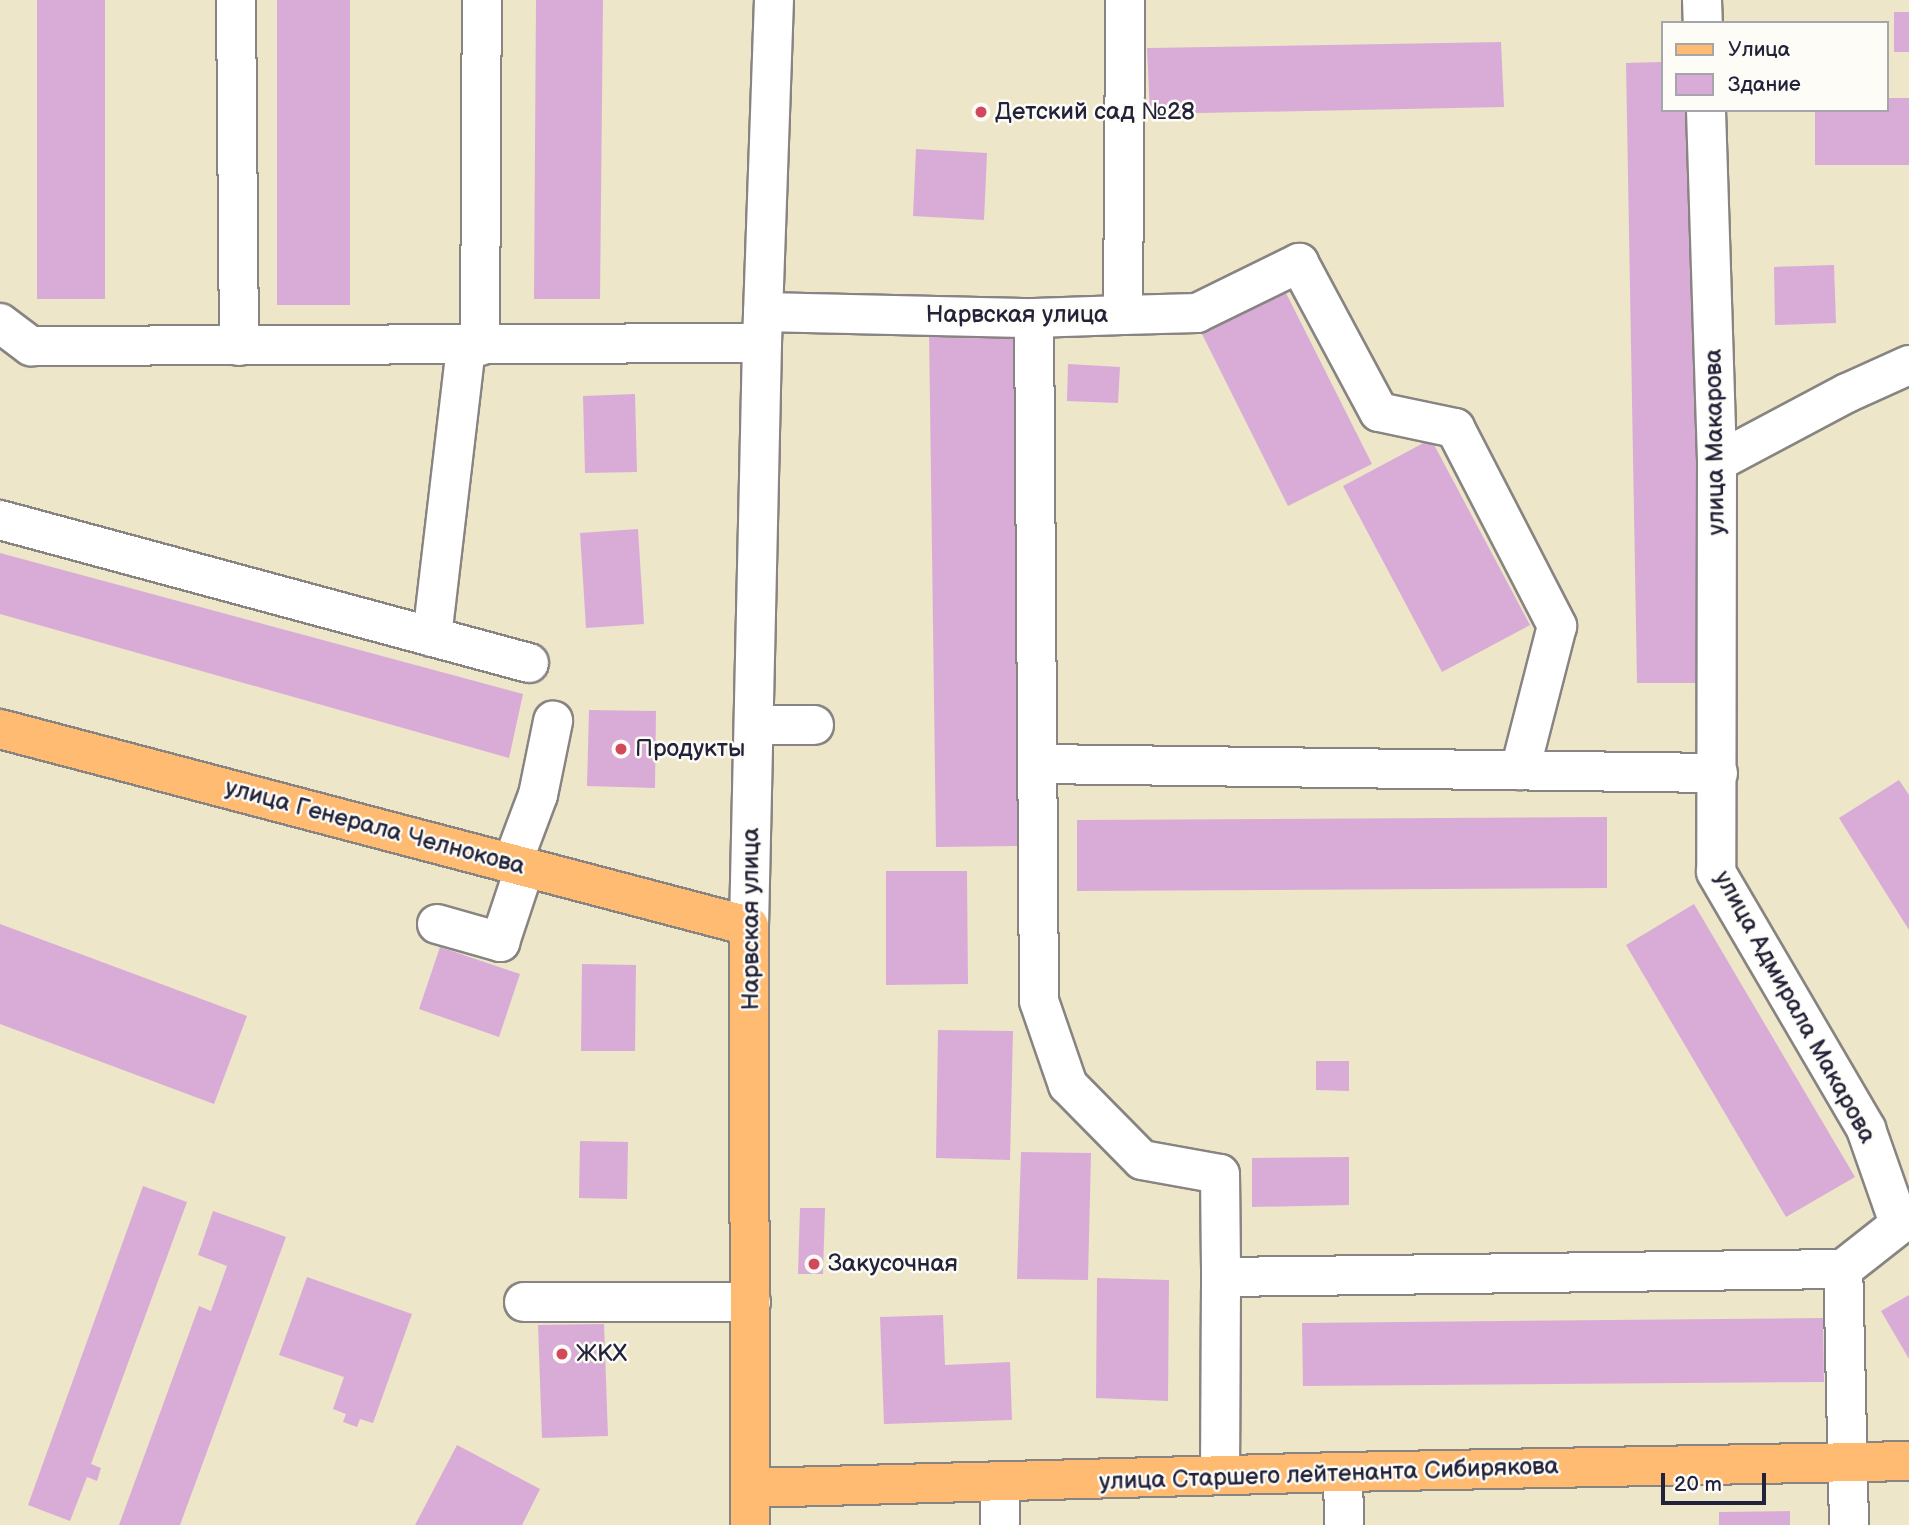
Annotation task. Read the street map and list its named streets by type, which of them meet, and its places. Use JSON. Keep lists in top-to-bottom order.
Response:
{
  "streets": {
    "main road": ["Нарвская улица", "улица Генерала Челнокова", "улица Старшего лейтенанта Сибирякова"],
    "street": ["улица Макарова", "улица Адмирала Макарова"]
  },
  "crossings": [
    ["Нарвская улица", "улица Генерала Челнокова"],
    ["Нарвская улица", "улица Старшего лейтенанта Сибирякова"],
    ["улица Макарова", "улица Адмирала Макарова"]
  ],
  "places": [
    "Детский сад №28",
    "Продукты",
    "Закусочная",
    "ЖКХ"
  ],
  "legend": ["Улица", "Здание"],
  "scale_bar": "20 m"
}
